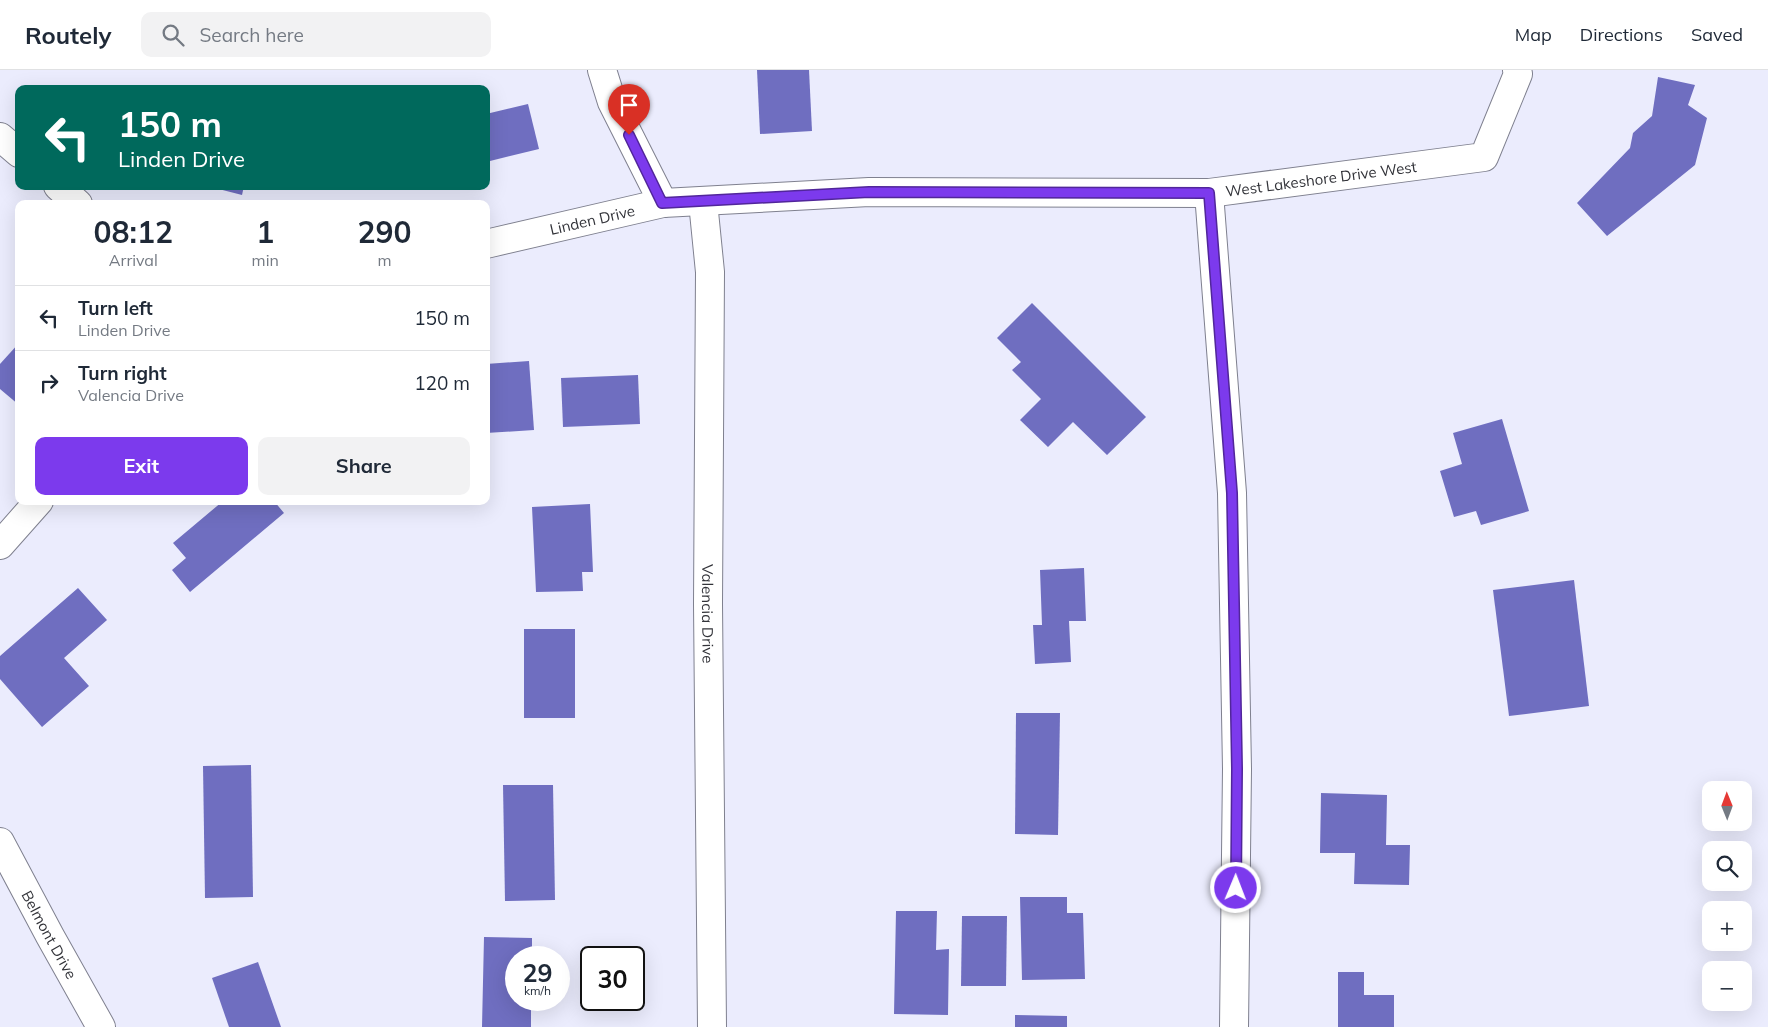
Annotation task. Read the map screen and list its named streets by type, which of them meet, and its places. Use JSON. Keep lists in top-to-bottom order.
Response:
{
  "streets": {
    "street": [
      "West Lakeshore Drive West",
      "Linden Drive",
      "Valencia Drive",
      "Belmont Drive"
    ]
  },
  "crossings": [
    ["West Lakeshore Drive West", "Linden Drive"],
    ["Linden Drive", "Valencia Drive"]
  ],
  "north": "top",
  "page": {
    "header": "Routely",
    "search": "Search here",
    "nav": ["Map", "Directions", "Saved"],
    "turn": ["150 m", "Linden Drive"],
    "eta": [
      "08:12",
      "Arrival",
      "1",
      "min",
      "290",
      "m"
    ],
    "list": [
      {
        "name": "Turn left",
        "note": "Linden Drive",
        "value": "150 m"
      },
      {
        "name": "Turn right",
        "note": "Valencia Drive",
        "value": "120 m"
      }
    ],
    "buttons": ["Exit", "Share"],
    "map_buttons": ["+", "−"],
    "speed": "29 km/h",
    "limit": "30"
  }
}
